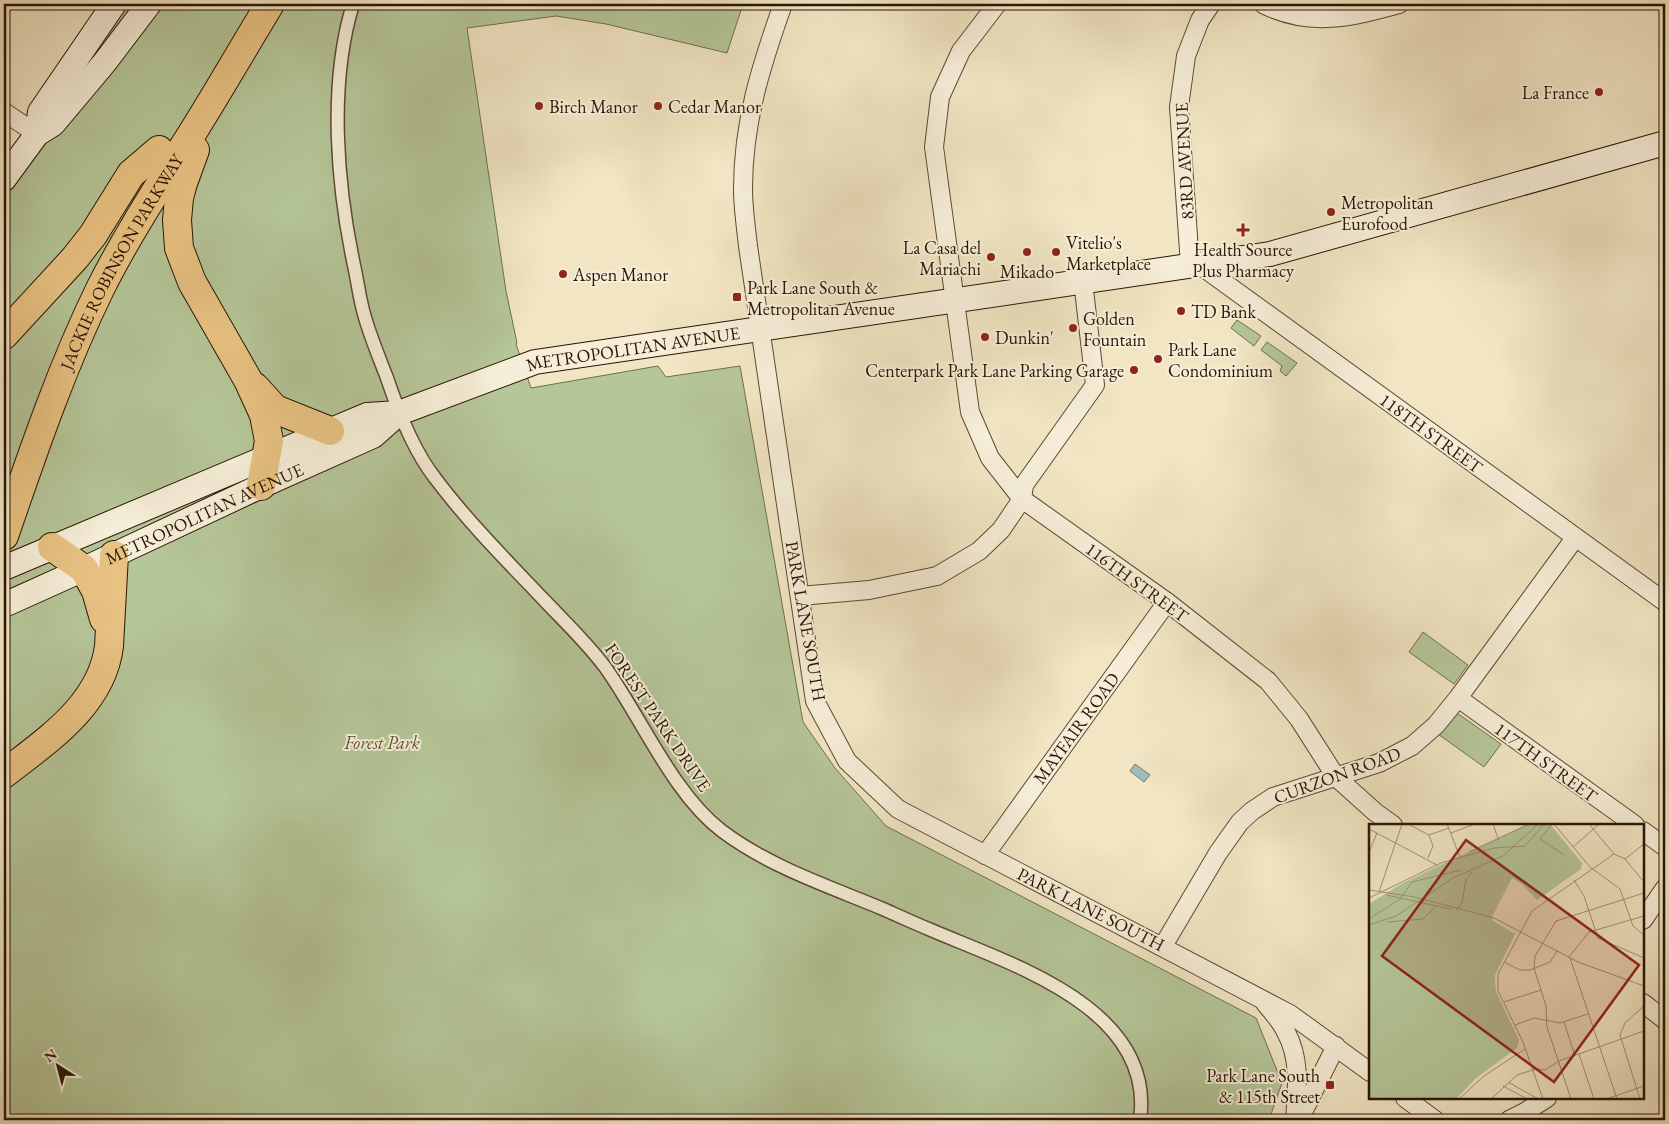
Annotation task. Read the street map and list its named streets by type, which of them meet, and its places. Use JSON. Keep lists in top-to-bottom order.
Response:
{
  "streets": {
    "highway": ["JACKIE ROBINSON PARKWAY"],
    "main road": ["METROPOLITAN AVENUE"],
    "street": [
      "83RD AVENUE",
      "118TH STREET",
      "116TH STREET",
      "PARK LANE SOUTH",
      "FOREST PARK DRIVE",
      "MAYFAIR ROAD",
      "117TH STREET",
      "CURZON ROAD"
    ]
  },
  "crossings": [
    ["83RD AVENUE", "METROPOLITAN AVENUE"],
    ["83RD AVENUE", "118TH STREET"],
    ["METROPOLITAN AVENUE", "118TH STREET"],
    ["METROPOLITAN AVENUE", "116TH STREET"],
    ["METROPOLITAN AVENUE", "PARK LANE SOUTH"],
    ["METROPOLITAN AVENUE", "FOREST PARK DRIVE"],
    ["118TH STREET", "CURZON ROAD"],
    ["116TH STREET", "MAYFAIR ROAD"],
    ["116TH STREET", "CURZON ROAD"],
    ["PARK LANE SOUTH", "MAYFAIR ROAD"],
    ["PARK LANE SOUTH", "CURZON ROAD"],
    ["117TH STREET", "CURZON ROAD"]
  ],
  "parks": ["Forest Park"],
  "places": {
    "other": [
      "La France",
      "Birch Manor",
      "Cedar Manor",
      "Metropolitan Eurofood",
      "Mikado",
      "Vitelio's Marketplace",
      "La Casa del Mariachi",
      "Aspen Manor",
      "TD Bank",
      "Golden Fountain",
      "Dunkin'",
      "Park Lane Condominium",
      "Centerpark Park Lane Parking Garage"
    ],
    "health": ["Health Source Plus Pharmacy"],
    "transit": ["Park Lane South & Metropolitan Avenue", "Park Lane South & 115th Street"]
  },
  "north": "top left"
}
